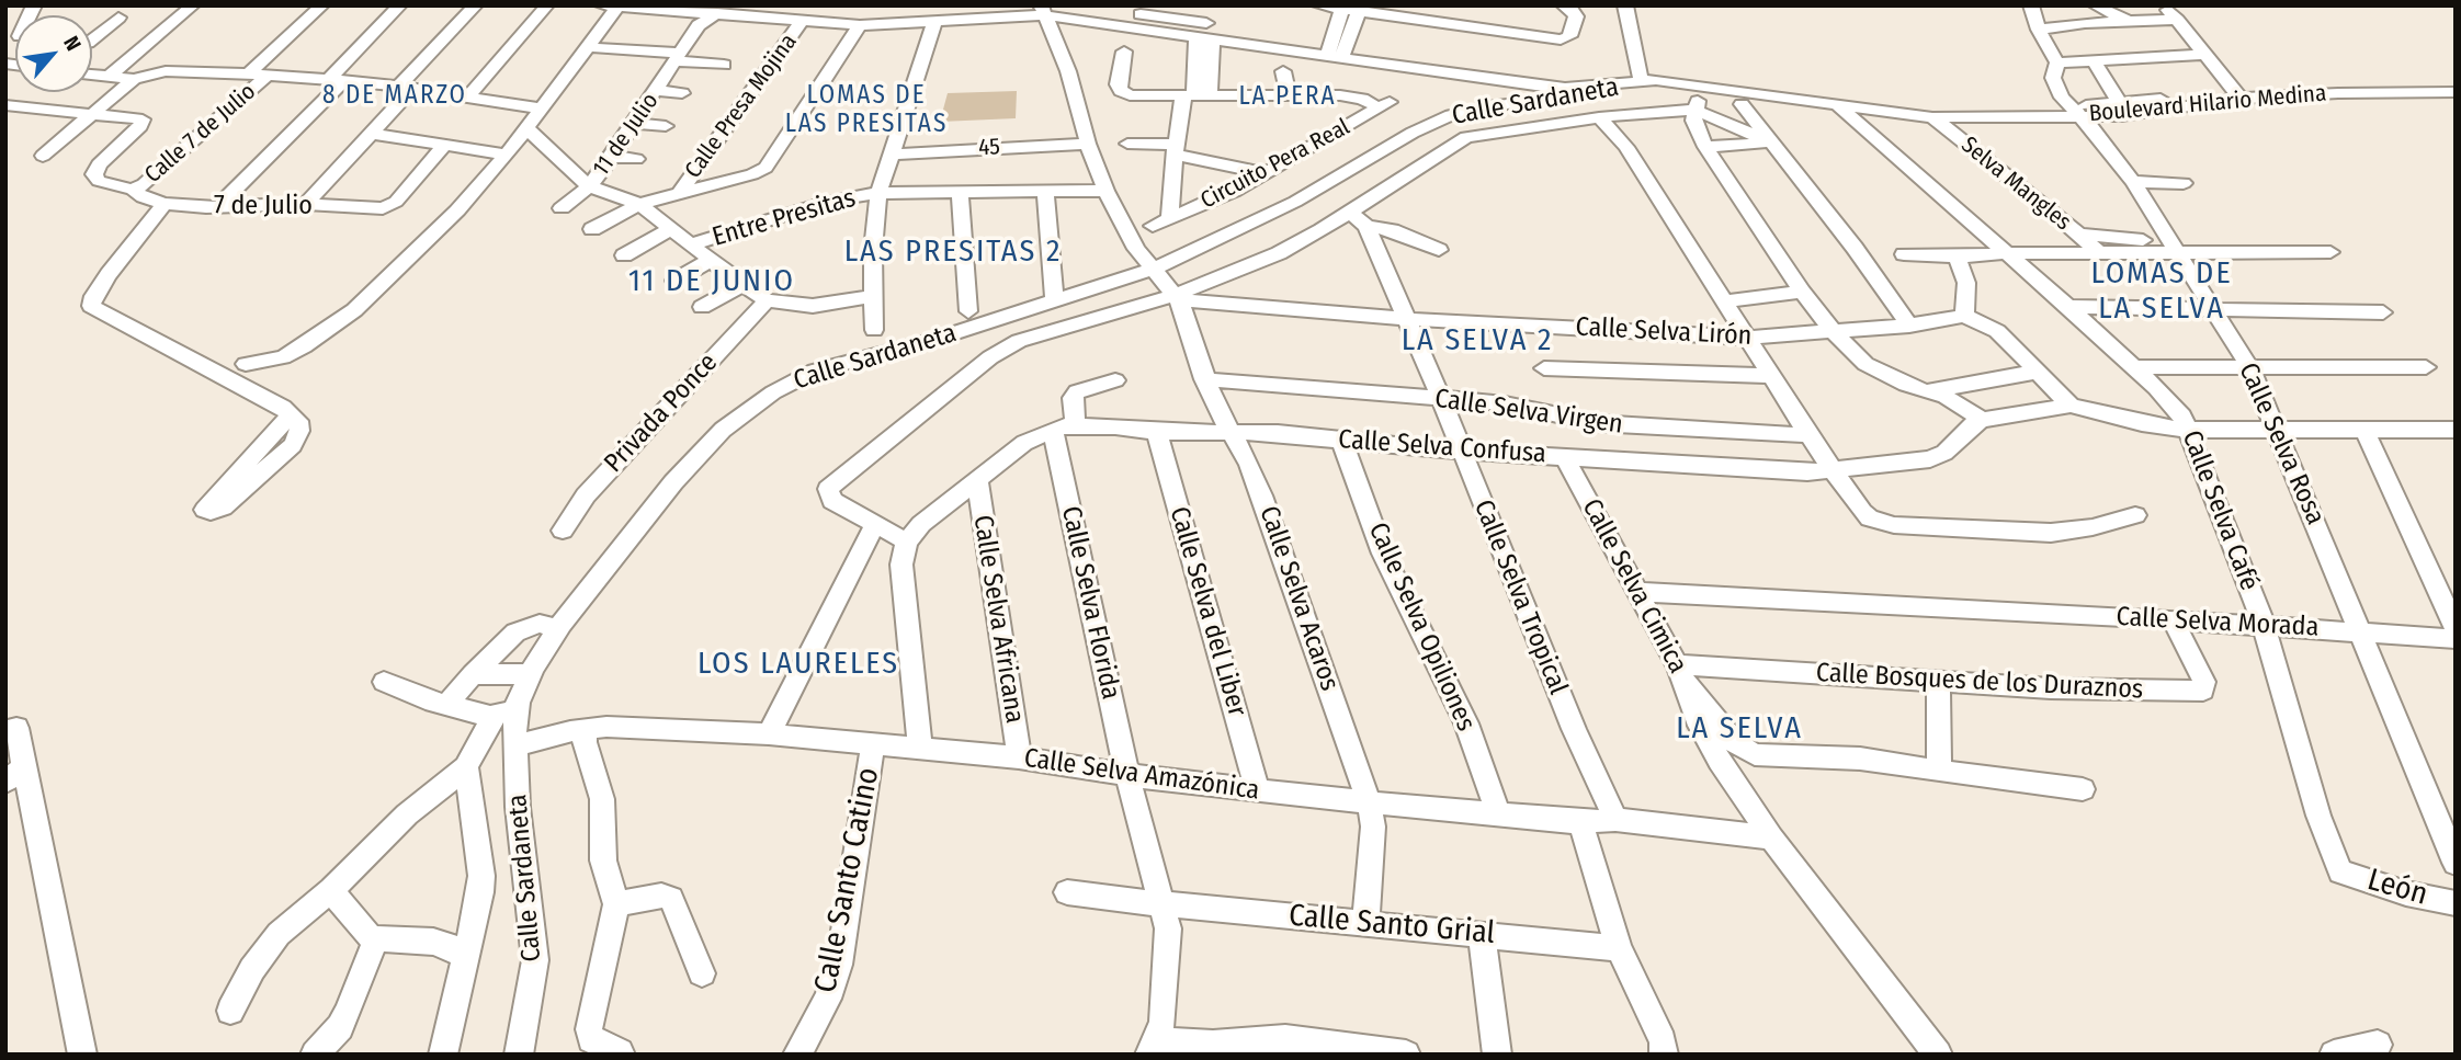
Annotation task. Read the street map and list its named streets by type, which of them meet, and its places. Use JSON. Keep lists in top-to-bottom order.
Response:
{
  "streets": {
    "street": [
      "Calle Sardaneta",
      "Boulevard Hilario Medina",
      "Calle Presa Mojina",
      "Calle 7 de Julio",
      "11 de Julio",
      "45",
      "Circuito Pera Real",
      "Selva Mangles",
      "7 de Julio",
      "Entre Presitas",
      "Calle Selva Lirón",
      "Calle Selva Virgen",
      "Privada Ponce",
      "Calle Selva Rosa",
      "Calle Selva Confusa",
      "Calle Selva Café",
      "Calle Selva Cimica",
      "Calle Selva Tropical",
      "Calle Selva Acaros",
      "Calle Selva Florida",
      "Calle Selva del Liber",
      "Calle Selva Africana",
      "Calle Selva Morada",
      "Calle Selva Opiliones",
      "Calle Bosques de los Duraznos",
      "Calle Selva Amazónica",
      "Calle Santo Catino",
      "León",
      "Calle Santo Grial"
    ]
  },
  "crossings": [
    ["Calle Sardaneta", "Boulevard Hilario Medina"],
    ["Calle Sardaneta", "Calle Selva Lirón"],
    ["Calle Sardaneta", "Calle Selva Acaros"],
    ["Calle Sardaneta", "Calle Selva Amazónica"],
    ["Boulevard Hilario Medina", "Selva Mangles"],
    ["Boulevard Hilario Medina", "Calle Selva Rosa"],
    ["Boulevard Hilario Medina", "Calle Selva Café"],
    ["Calle 7 de Julio", "7 de Julio"],
    ["45", "Calle Selva Acaros"],
    ["Entre Presitas", "Calle Selva Acaros"],
    ["Calle Selva Lirón", "Calle Selva Tropical"],
    ["Calle Selva Lirón", "Calle Selva Acaros"],
    ["Calle Selva Virgen", "Calle Selva Tropical"],
    ["Calle Selva Virgen", "Calle Selva Acaros"],
    ["Calle Selva Rosa", "Calle Selva Morada"],
    ["Calle Selva Confusa", "Calle Selva Cimica"],
    ["Calle Selva Confusa", "Calle Selva Tropical"],
    ["Calle Selva Confusa", "Calle Selva Acaros"],
    ["Calle Selva Confusa", "Calle Selva Florida"],
    ["Calle Selva Confusa", "Calle Selva del Liber"],
    ["Calle Selva Confusa", "Calle Selva Opiliones"],
    ["Calle Selva Café", "Calle Selva Morada"],
    ["Calle Selva Café", "León"],
    ["Calle Selva Cimica", "Calle Selva Morada"],
    ["Calle Selva Cimica", "Calle Bosques de los Duraznos"],
    ["Calle Selva Cimica", "Calle Selva Amazónica"],
    ["Calle Selva Tropical", "Calle Selva Amazónica"],
    ["Calle Selva Acaros", "Calle Selva Amazónica"],
    ["Calle Selva Acaros", "Calle Santo Grial"],
    ["Calle Selva Florida", "Calle Selva Amazónica"],
    ["Calle Selva Florida", "Calle Santo Grial"],
    ["Calle Selva del Liber", "Calle Selva Amazónica"],
    ["Calle Selva Africana", "Calle Selva Amazónica"],
    ["Calle Selva Morada", "Calle Bosques de los Duraznos"],
    ["Calle Selva Opiliones", "Calle Selva Amazónica"],
    ["Calle Selva Amazónica", "Calle Santo Catino"]
  ],
  "districts": [
    "8 DE MARZO",
    "LOMAS DE LAS PRESITAS",
    "LA PERA",
    "LAS PRESITAS 2",
    "LOMAS DE LA SELVA",
    "11 DE JUNIO",
    "LA SELVA 2",
    "LOS LAURELES",
    "LA SELVA"
  ],
  "north": "top right"
}
